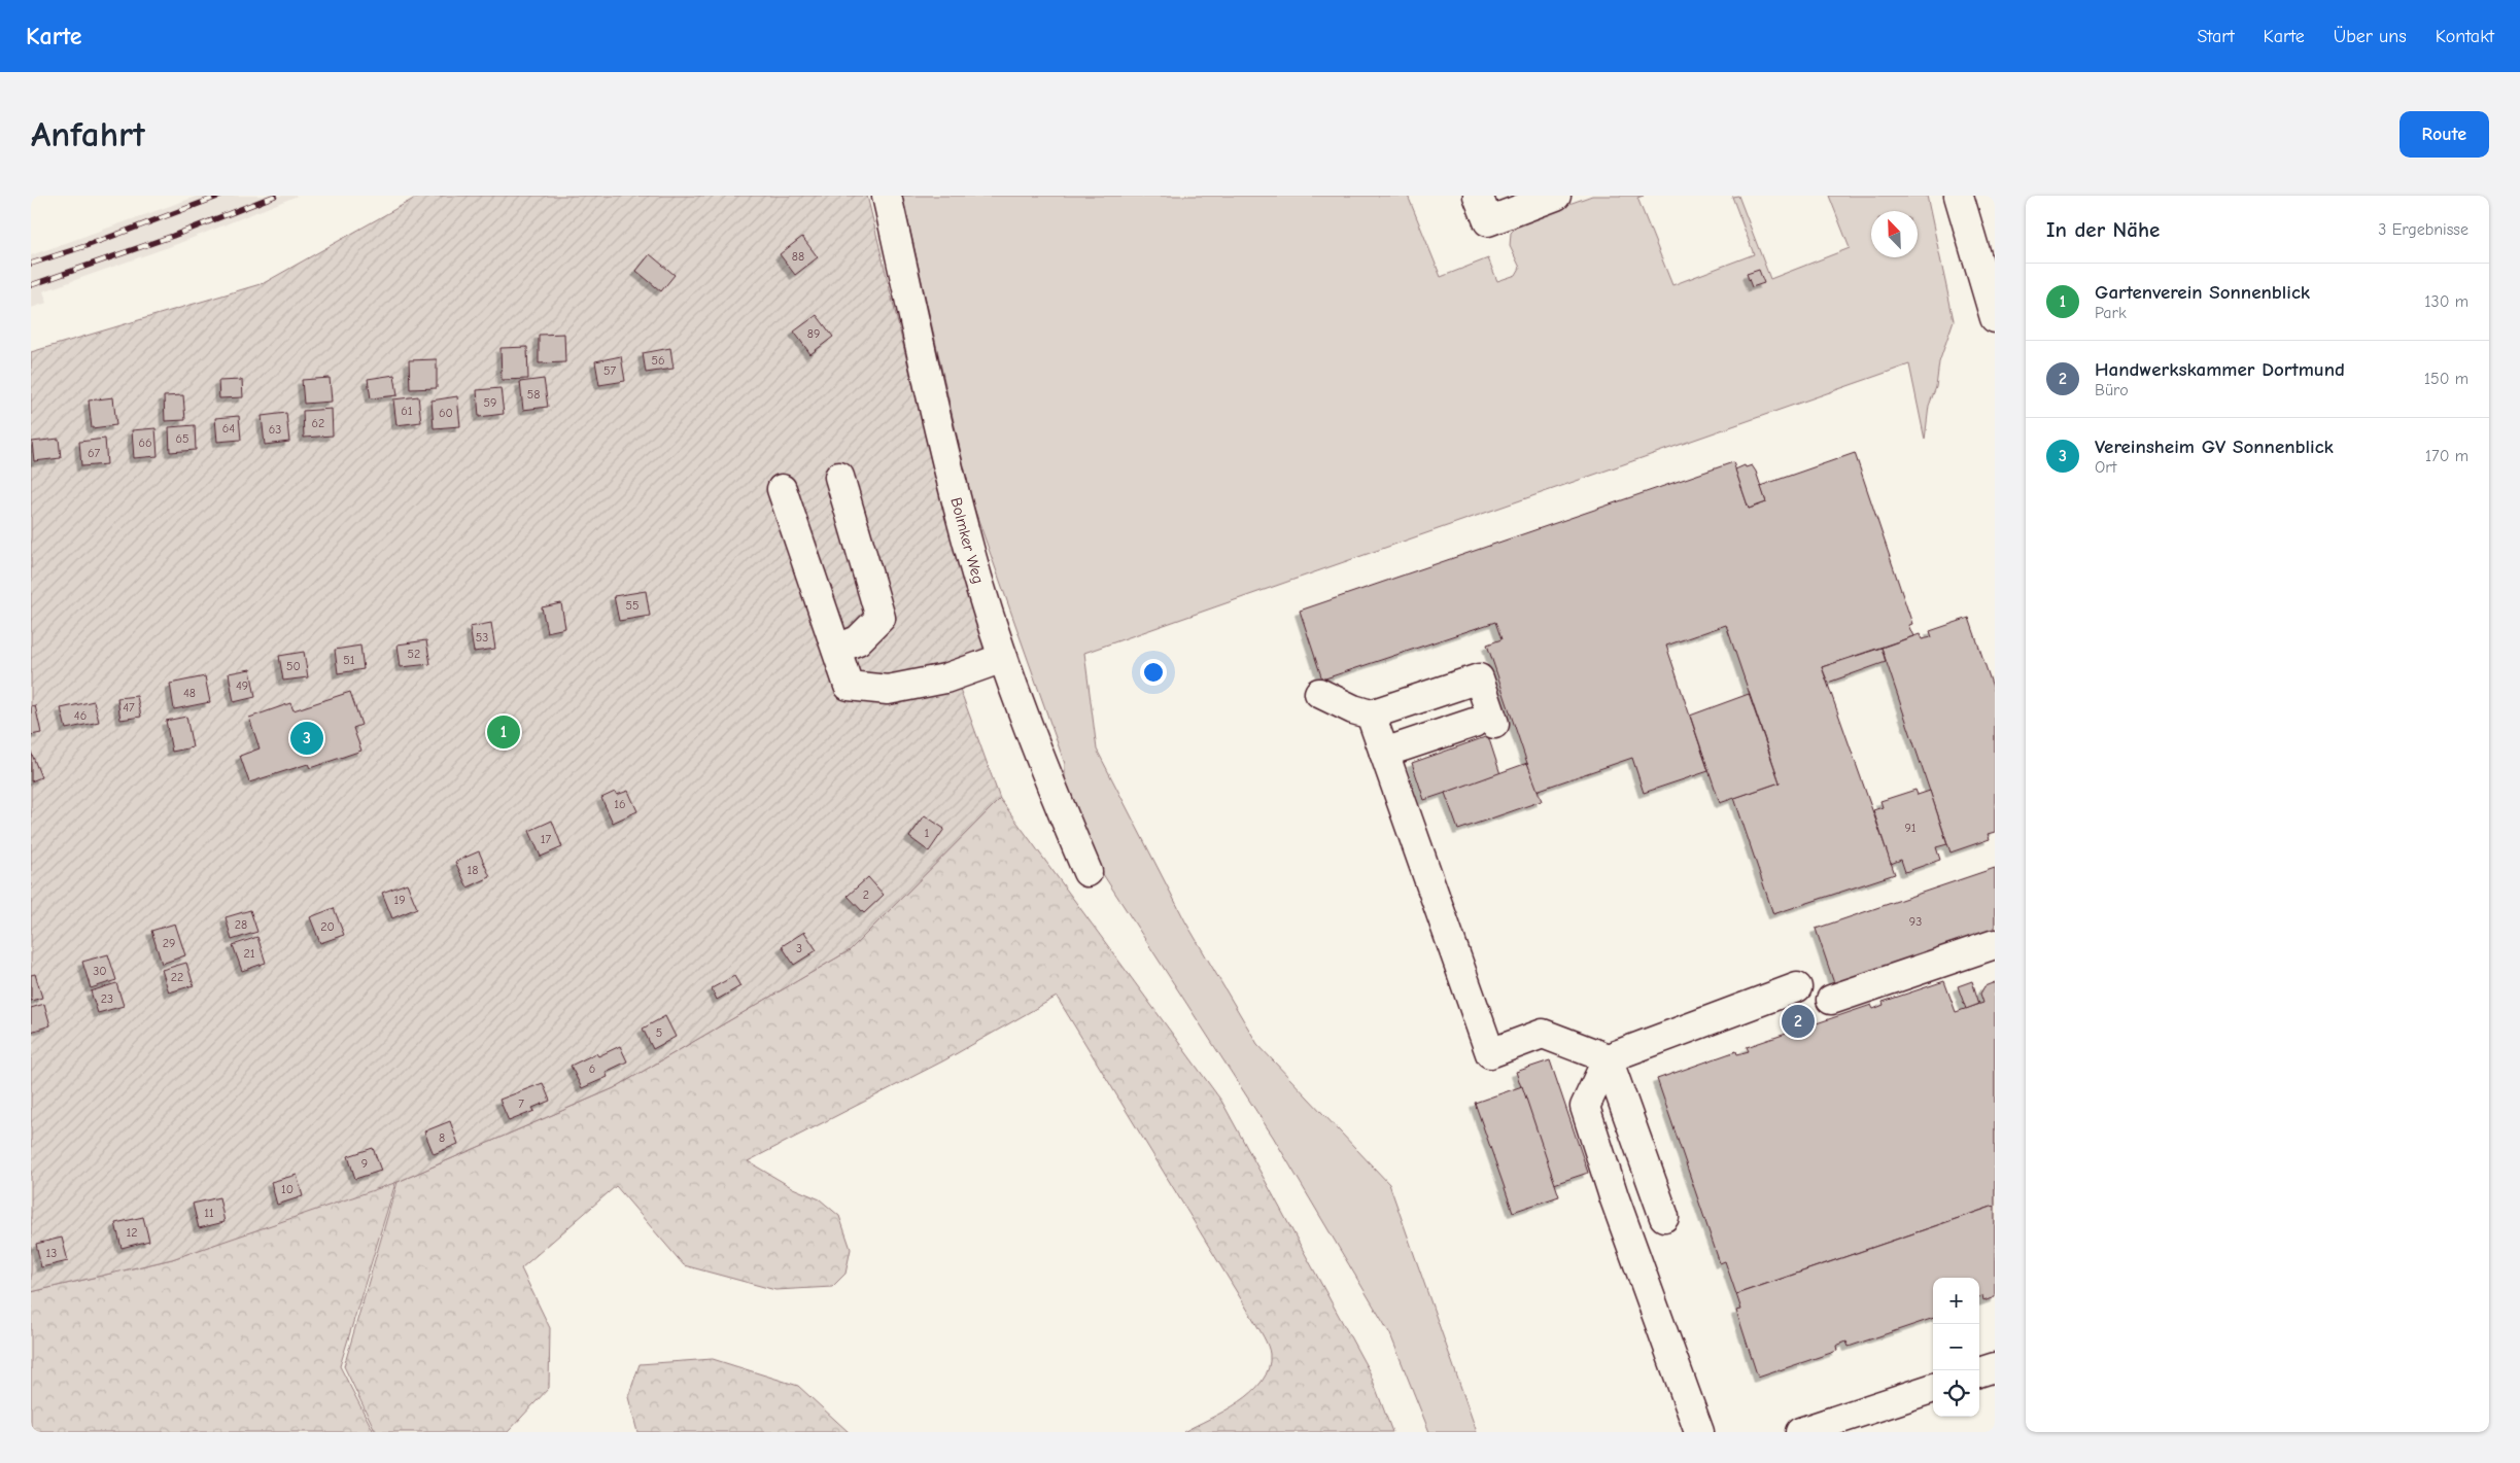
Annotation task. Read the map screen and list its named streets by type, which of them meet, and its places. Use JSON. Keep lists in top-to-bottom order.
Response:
{
  "streets": {
    "street": ["Bolmker Weg"]
  },
  "house_numbers": [
    "88",
    "89",
    "56",
    "57",
    "58",
    "59",
    "61",
    "60",
    "62",
    "64",
    "63",
    "65",
    "66",
    "67",
    "55",
    "53",
    "52",
    "51",
    "50",
    "49",
    "48",
    "47",
    "46",
    "16",
    "91",
    "1",
    "17",
    "18",
    "2",
    "19",
    "93",
    "28",
    "20",
    "29",
    "3",
    "21",
    "30",
    "22",
    "23",
    "5",
    "6",
    "7",
    "8",
    "9",
    "10",
    "11",
    "12",
    "13"
  ],
  "north": "top left",
  "page": {
    "header": "Karte",
    "nav": [
      "Start",
      "Karte",
      "Über uns",
      "Kontakt"
    ],
    "buttons": "Route",
    "title": "Anfahrt",
    "heading": ["In der Nähe", "3 Ergebnisse"],
    "list": [
      {
        "mark": "1",
        "name": "Gartenverein Sonnenblick",
        "note": "Park",
        "value": "130 m"
      },
      {
        "mark": "2",
        "name": "Handwerkskammer Dortmund",
        "note": "Büro",
        "value": "150 m"
      },
      {
        "mark": "3",
        "name": "Vereinsheim GV Sonnenblick",
        "note": "Ort",
        "value": "170 m"
      }
    ],
    "pins": ["1", "3", "2"],
    "map_buttons": ["+", "−"]
  }
}
